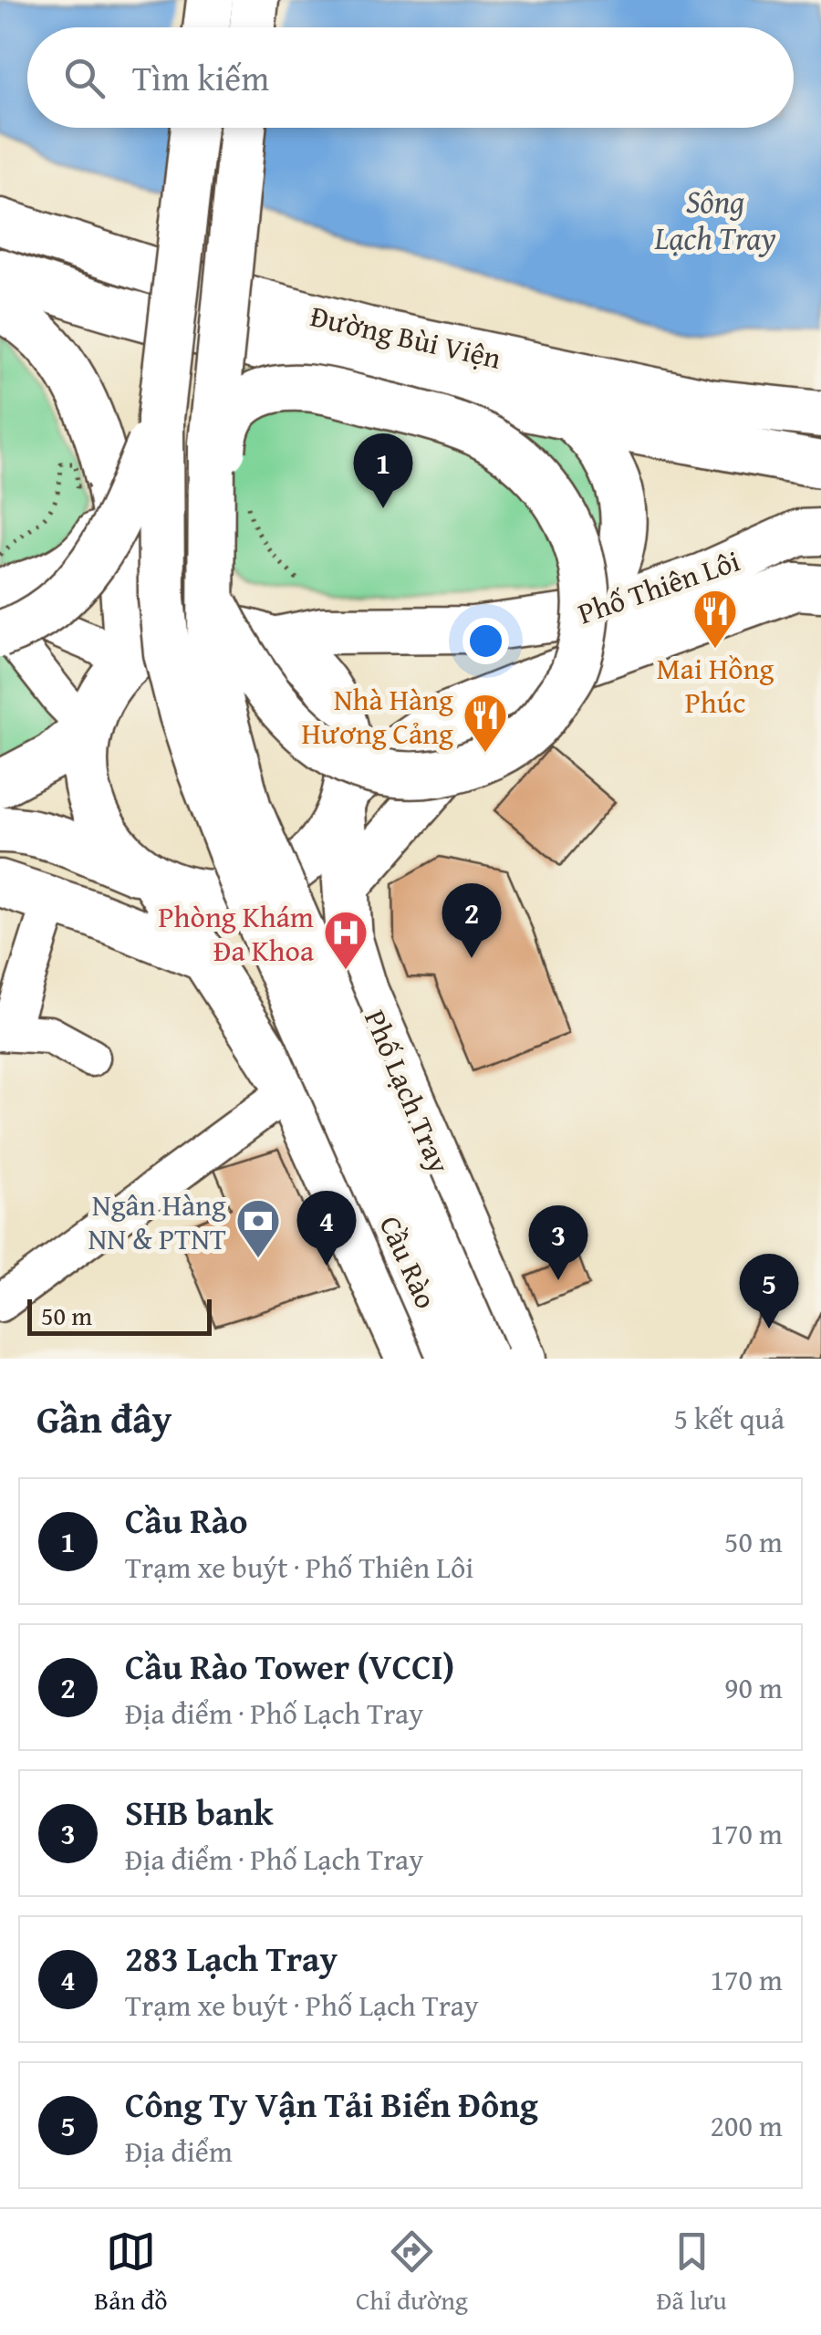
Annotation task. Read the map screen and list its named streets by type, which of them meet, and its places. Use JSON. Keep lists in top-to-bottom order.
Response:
{
  "streets": {
    "main road": [
      "Đường Bùi Viện",
      "Phố Thiên Lôi",
      "Phố Lạch Tray",
      "Cầu Rào"
    ]
  },
  "crossings": [
    ["Phố Thiên Lôi", "Phố Lạch Tray"]
  ],
  "water": ["Sông Lạch Tray"],
  "places": {
    "restaurant": ["Mai Hồng Phúc", "Nhà Hàng Hương Cảng"],
    "hospital": ["Phòng Khám Đa Khoa"],
    "bank": ["Ngân Hàng NN & PTNT"]
  },
  "scale_bar": "50 m",
  "page": {
    "search": "Tìm kiếm",
    "pins": [
      "1",
      "2",
      "4",
      "3",
      "5"
    ],
    "scale": "50 m",
    "heading": ["Gần đây", "5 kết quả"],
    "list": [
      {
        "mark": "1",
        "name": "Cầu Rào",
        "note": "Trạm xe buýt · Phố Thiên Lôi",
        "value": "50 m"
      },
      {
        "mark": "2",
        "name": "Cầu Rào Tower (VCCI)",
        "note": "Địa điểm · Phố Lạch Tray",
        "value": "90 m"
      },
      {
        "mark": "3",
        "name": "SHB bank",
        "note": "Địa điểm · Phố Lạch Tray",
        "value": "170 m"
      },
      {
        "mark": "4",
        "name": "283 Lạch Tray",
        "note": "Trạm xe buýt · Phố Lạch Tray",
        "value": "170 m"
      },
      {
        "mark": "5",
        "name": "Công Ty Vận Tải Biển Đông",
        "note": "Địa điểm",
        "value": "200 m"
      }
    ],
    "nav": ["Bản đồ", "Chỉ đường", "Đã lưu"]
  }
}
